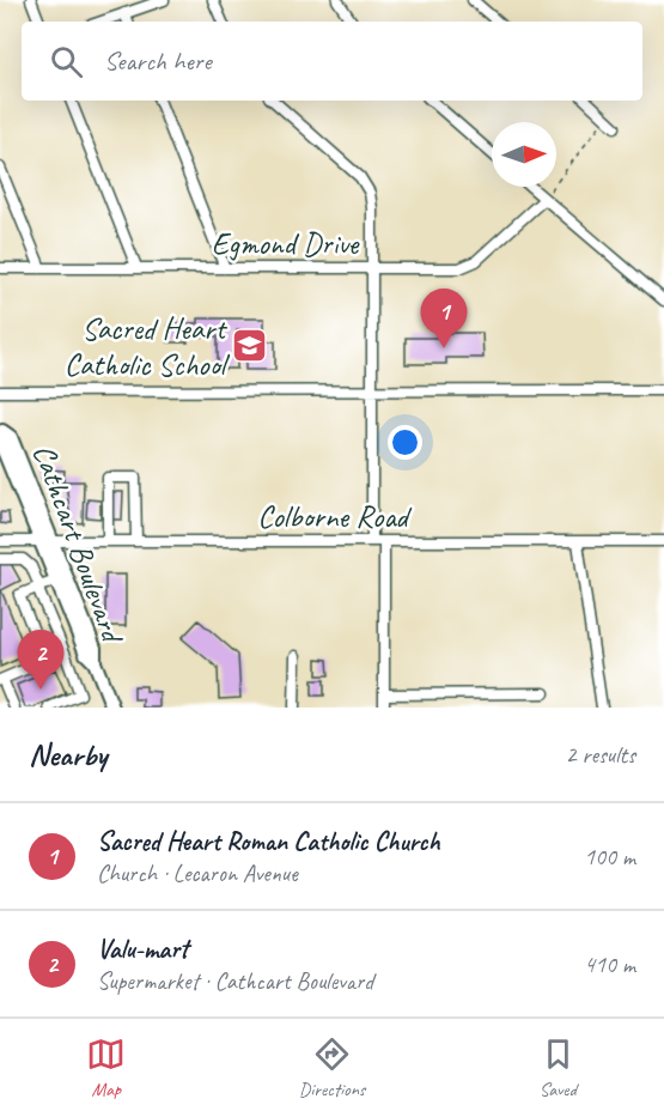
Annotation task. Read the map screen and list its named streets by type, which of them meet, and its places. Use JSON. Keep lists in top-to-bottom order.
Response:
{
  "streets": {
    "main road": ["Cathcart Boulevard"],
    "street": ["Egmond Drive", "Colborne Road"]
  },
  "crossings": [
    ["Colborne Road", "Cathcart Boulevard"]
  ],
  "places": {
    "school or university": ["Sacred Heart Catholic School"]
  },
  "north": "right",
  "page": {
    "search": "Search here",
    "pins": ["1", "2"],
    "heading": ["Nearby", "2 results"],
    "list": [
      {
        "mark": "1",
        "name": "Sacred Heart Roman Catholic Church",
        "note": "Church · Lecaron Avenue",
        "value": "100 m"
      },
      {
        "mark": "2",
        "name": "Valu-mart",
        "note": "Supermarket · Cathcart Boulevard",
        "value": "410 m"
      }
    ],
    "nav": ["Map", "Directions", "Saved"]
  }
}
